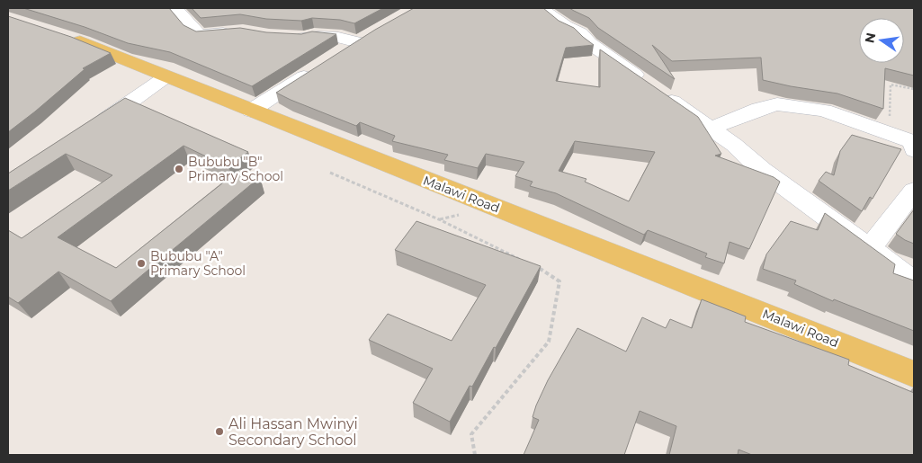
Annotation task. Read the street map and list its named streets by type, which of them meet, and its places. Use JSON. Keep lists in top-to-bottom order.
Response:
{
  "streets": {
    "main road": ["Malawi Road"]
  },
  "places": ["Bububu \"B\" Primary School", "Bububu \"A\" Primary School", "Ali Hassan Mwinyi Secondary School"],
  "north": "left"
}
